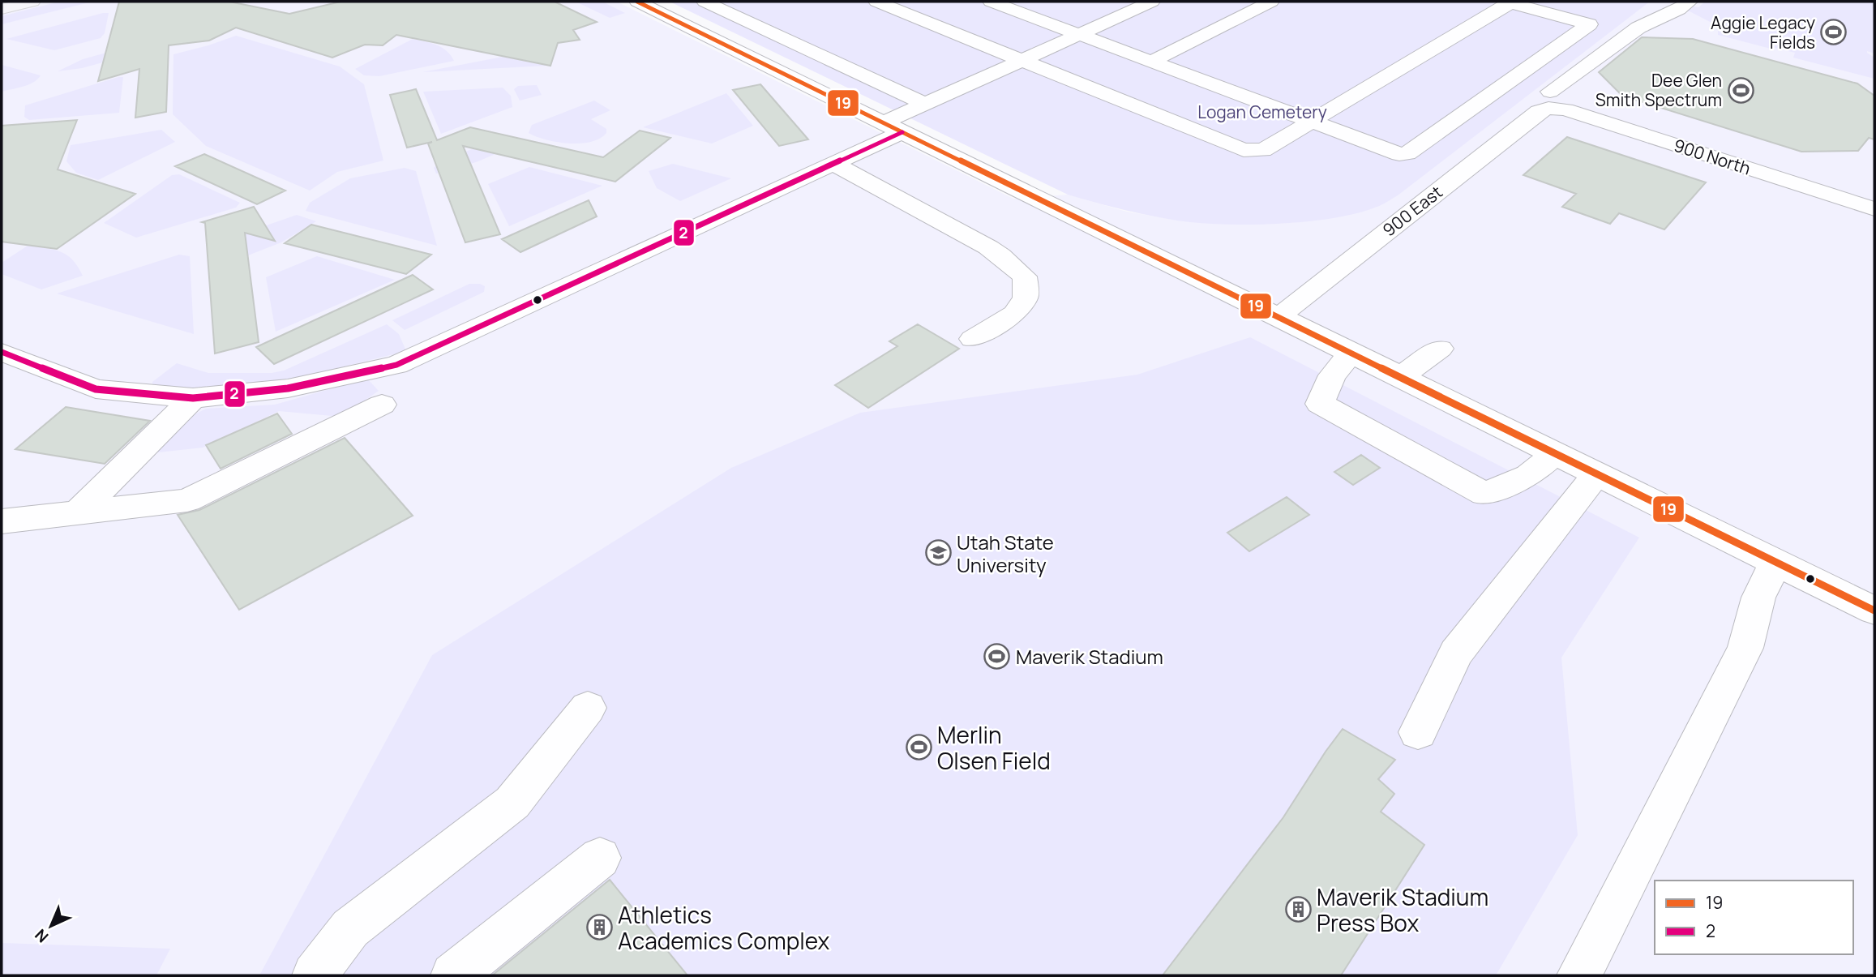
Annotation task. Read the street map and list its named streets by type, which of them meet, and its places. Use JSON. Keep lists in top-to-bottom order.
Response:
{
  "streets": {
    "street": ["900 North", "900 East"]
  },
  "crossings": [
    ["900 North", "900 East"]
  ],
  "parks": ["Logan Cemetery"],
  "places": {
    "sports": [
      "Aggie Legacy Fields",
      "Dee Glen Smith Spectrum",
      "Maverik Stadium",
      "Merlin Olsen Field"
    ],
    "school or university": ["Utah State University"],
    "building": ["Maverik Stadium Press Box", "Athletics Academics Complex"]
  },
  "lines": ["transit line 19", "transit line 2"],
  "legend": ["19", "2"],
  "north": "bottom left"
}
